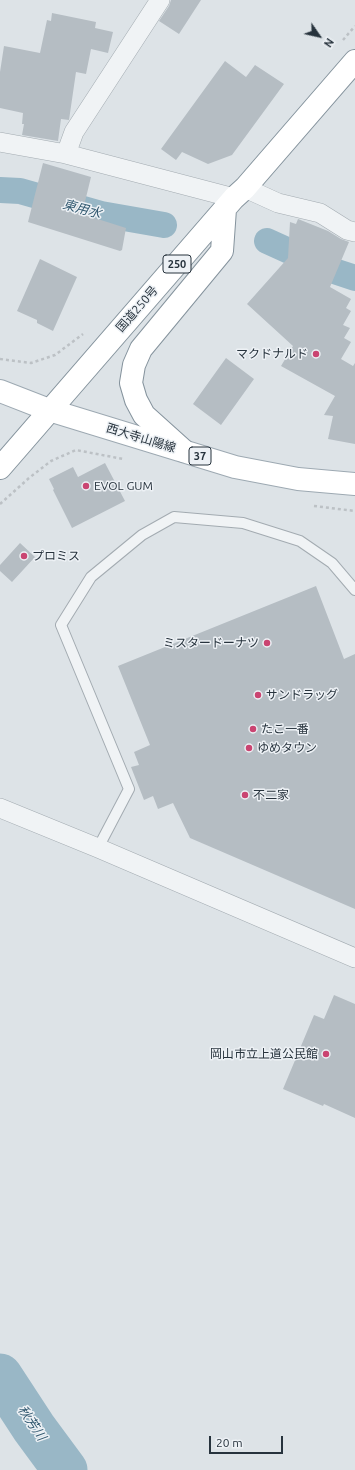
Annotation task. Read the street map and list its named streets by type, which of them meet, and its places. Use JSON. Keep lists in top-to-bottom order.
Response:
{
  "streets": {
    "main road": [
      "250",
      "国道250号",
      "西大寺山陽線",
      "37"
    ]
  },
  "crossings": [
    ["250", "国道250号"],
    ["250", "西大寺山陽線"],
    ["国道250号", "西大寺山陽線"]
  ],
  "water": ["東用水", "秋芳川"],
  "places": [
    "マクドナルド",
    "EVOL GUM",
    "プロミス",
    "ミスタードーナツ",
    "サンドラッグ",
    "たこ一番",
    "ゆめタウン",
    "不二家",
    "岡山市立上道公民館"
  ],
  "scale_bar": "20 m",
  "north": "bottom right"
}
